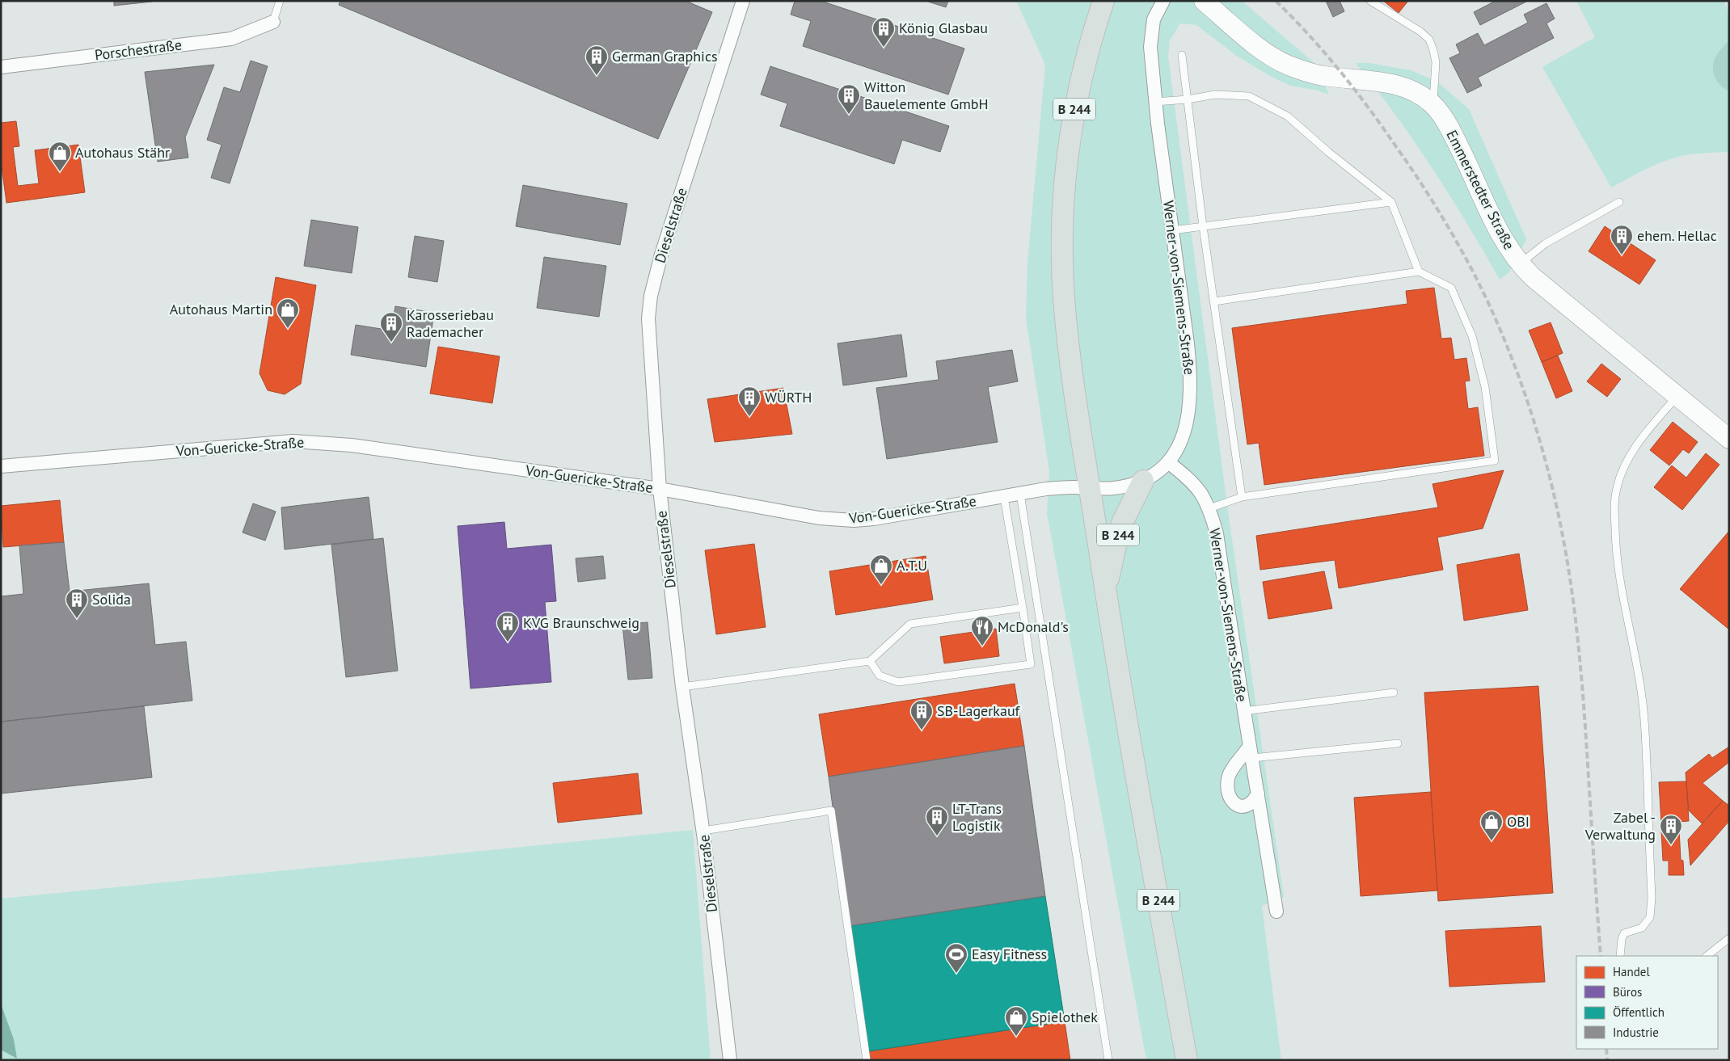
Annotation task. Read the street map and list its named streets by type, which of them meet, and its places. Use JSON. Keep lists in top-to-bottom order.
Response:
{
  "streets": {
    "main road": ["B 244", "Emmerstedter Straße"],
    "street": [
      "Porschestraße",
      "Dieselstraße",
      "Werner-von-Siemens-Straße",
      "Von-Guericke-Straße"
    ]
  },
  "crossings": [
    ["B 244", "Von-Guericke-Straße"],
    ["Dieselstraße", "Von-Guericke-Straße"],
    ["Werner-von-Siemens-Straße", "Von-Guericke-Straße"]
  ],
  "places": {
    "building": [
      "König Glasbau",
      "German Graphics",
      "Witton Bauelemente GmbH",
      "ehem. Hellac",
      "Karosseriebau Rademacher",
      "WÜRTH",
      "Solida",
      "KVG Braunschweig",
      "SB-Lagerkauf",
      "LT-Trans Logistik",
      "Zabel - Verwaltung"
    ],
    "shop": [
      "Autohaus Stähr",
      "Autohaus Martin",
      "A.T.U",
      "OBI",
      "Spielothek"
    ],
    "restaurant": ["McDonald's"],
    "sports": ["Easy Fitness"]
  },
  "legend": [
    "Handel",
    "Büros",
    "Öffentlich",
    "Industrie"
  ]
}
